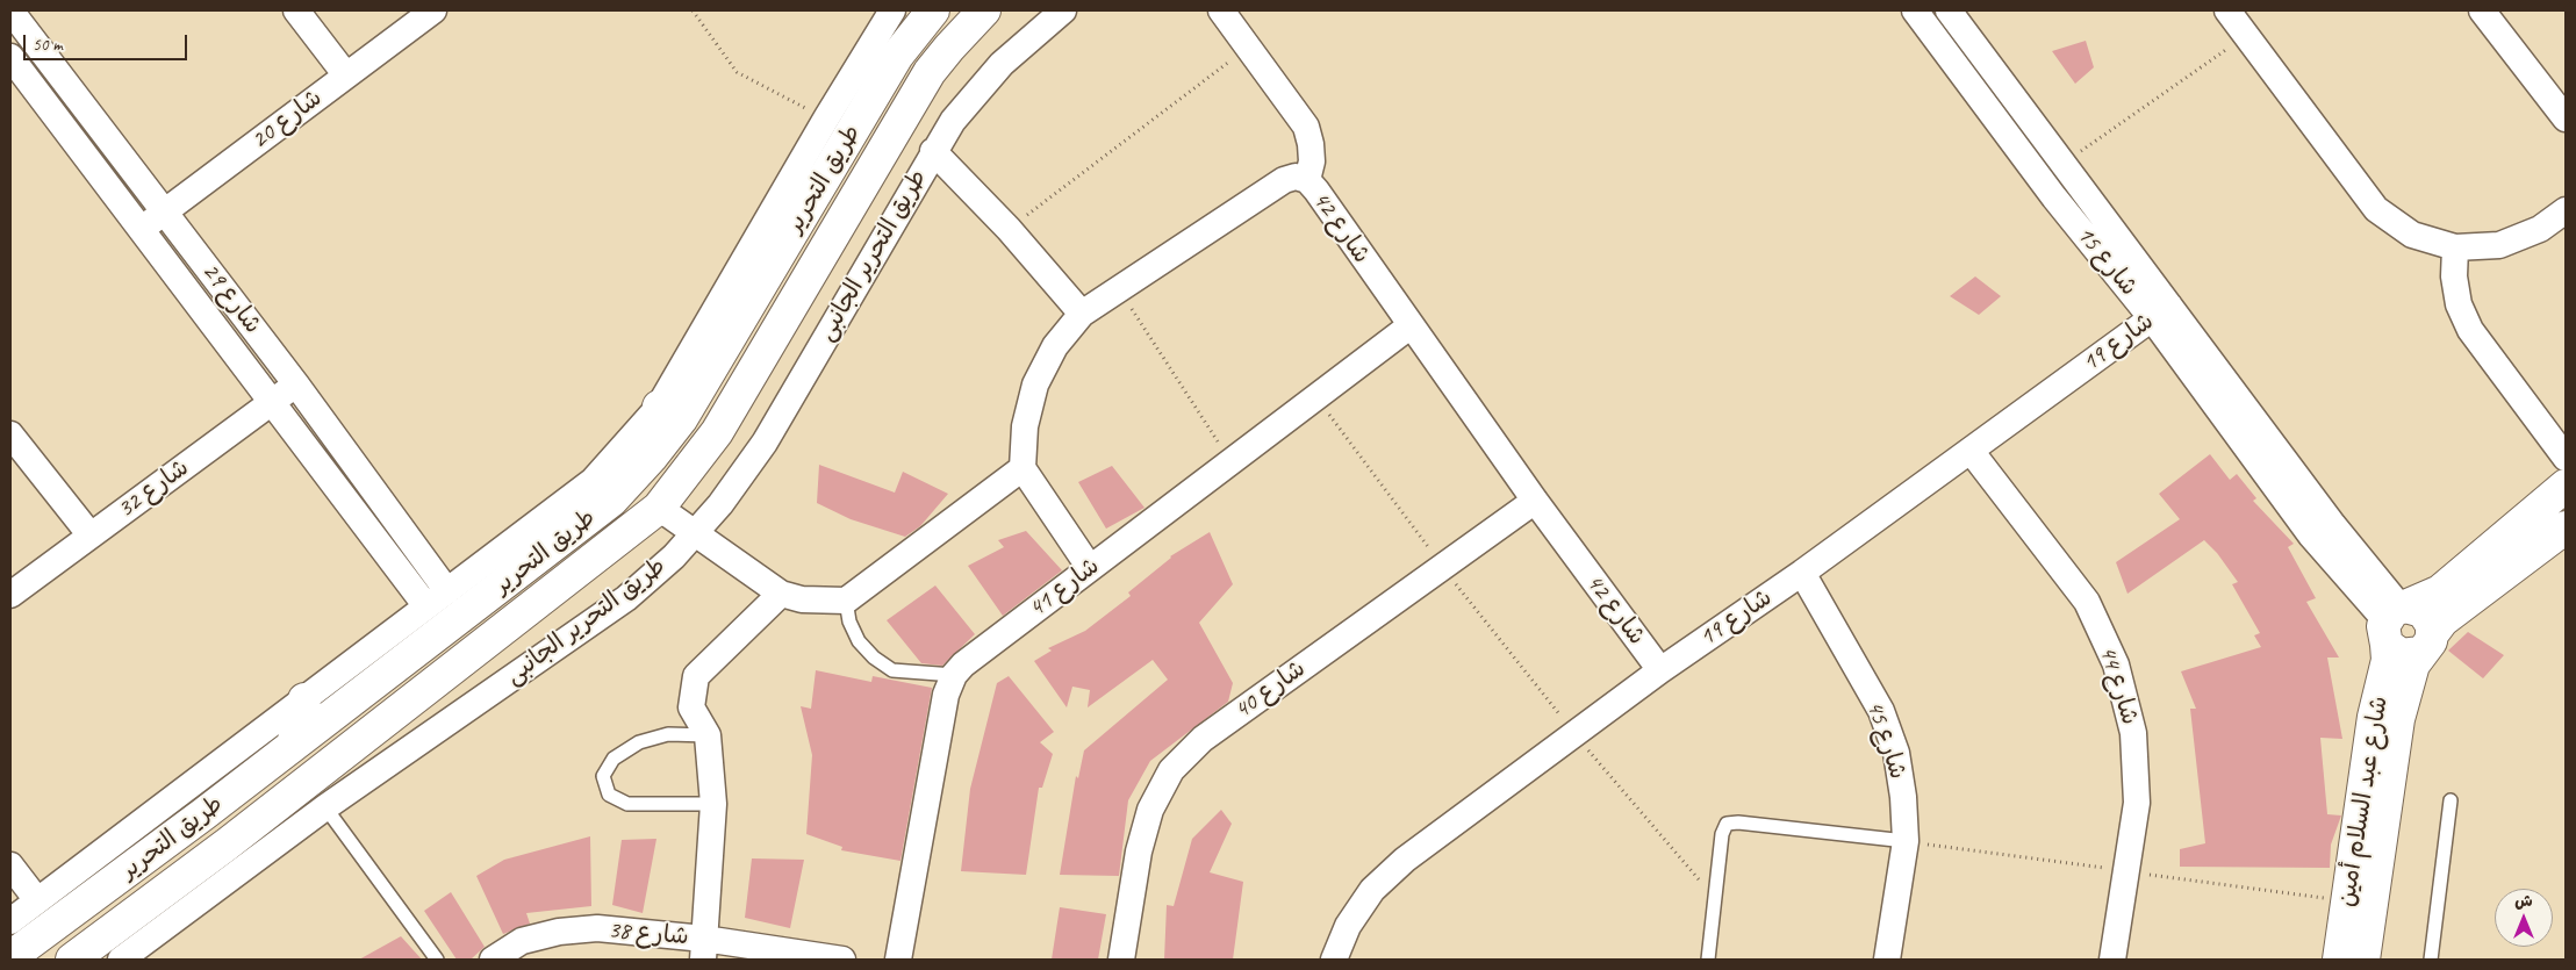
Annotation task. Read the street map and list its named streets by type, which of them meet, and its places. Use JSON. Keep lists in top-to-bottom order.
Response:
{
  "streets": {
    "street": [
      "شارع 20",
      "طريق التحرير",
      "شارع 42",
      "طريق التحرير الجانبى",
      "شارع 15",
      "شارع 29",
      "شارع 19",
      "شارع 32",
      "شارع 41",
      "شارع 44",
      "شارع 40",
      "شارع 45",
      "شارع عبد السلام أمين",
      "شارع 38"
    ]
  },
  "crossings": [
    ["شارع 20", "شارع 29"],
    ["شارع 42", "شارع 19"],
    ["شارع 42", "شارع 41"],
    ["شارع 42", "شارع 40"],
    ["شارع 15", "شارع 19"],
    ["شارع 15", "شارع عبد السلام أمين"],
    ["شارع 29", "شارع 32"],
    ["شارع 19", "شارع 44"],
    ["شارع 19", "شارع 45"]
  ],
  "scale_bar": "50 m",
  "north": "top"
}
